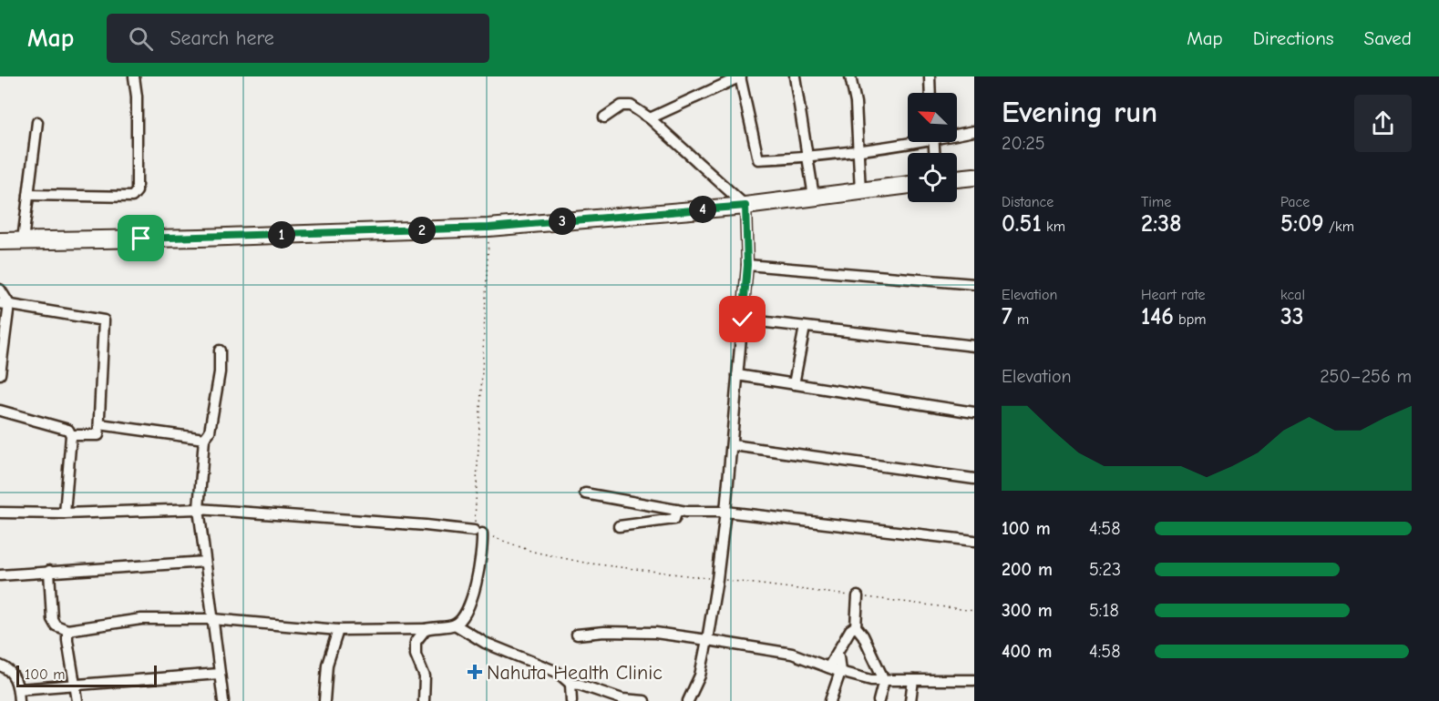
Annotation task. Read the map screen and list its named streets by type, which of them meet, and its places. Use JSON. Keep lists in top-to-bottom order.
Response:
{
  "places": {
    "health": ["Nahuta Health Clinic"]
  },
  "scale_bar": "100 m",
  "north": "top left",
  "page": {
    "header": "Map",
    "search": "Search here",
    "nav": ["Map", "Directions", "Saved"],
    "heading": ["Evening run", "20:25"],
    "stats": [
      ["Distance", "0.51 km"],
      ["Time", "2:38"],
      ["Pace", "5:09 /km"],
      ["Elevation", "7 m"],
      ["Heart rate", "146 bpm"],
      ["kcal", "33"]
    ],
    "pins": [
      "4",
      "3",
      "2",
      "1"
    ],
    "chart": ["Elevation", "250–256 m"],
    "list": [
      {
        "name": "100 m",
        "note": "4:58"
      },
      {
        "name": "200 m",
        "note": "5:23"
      },
      {
        "name": "300 m",
        "note": "5:18"
      },
      {
        "name": "400 m",
        "note": "4:58"
      }
    ],
    "scale": "100 m"
  }
}
